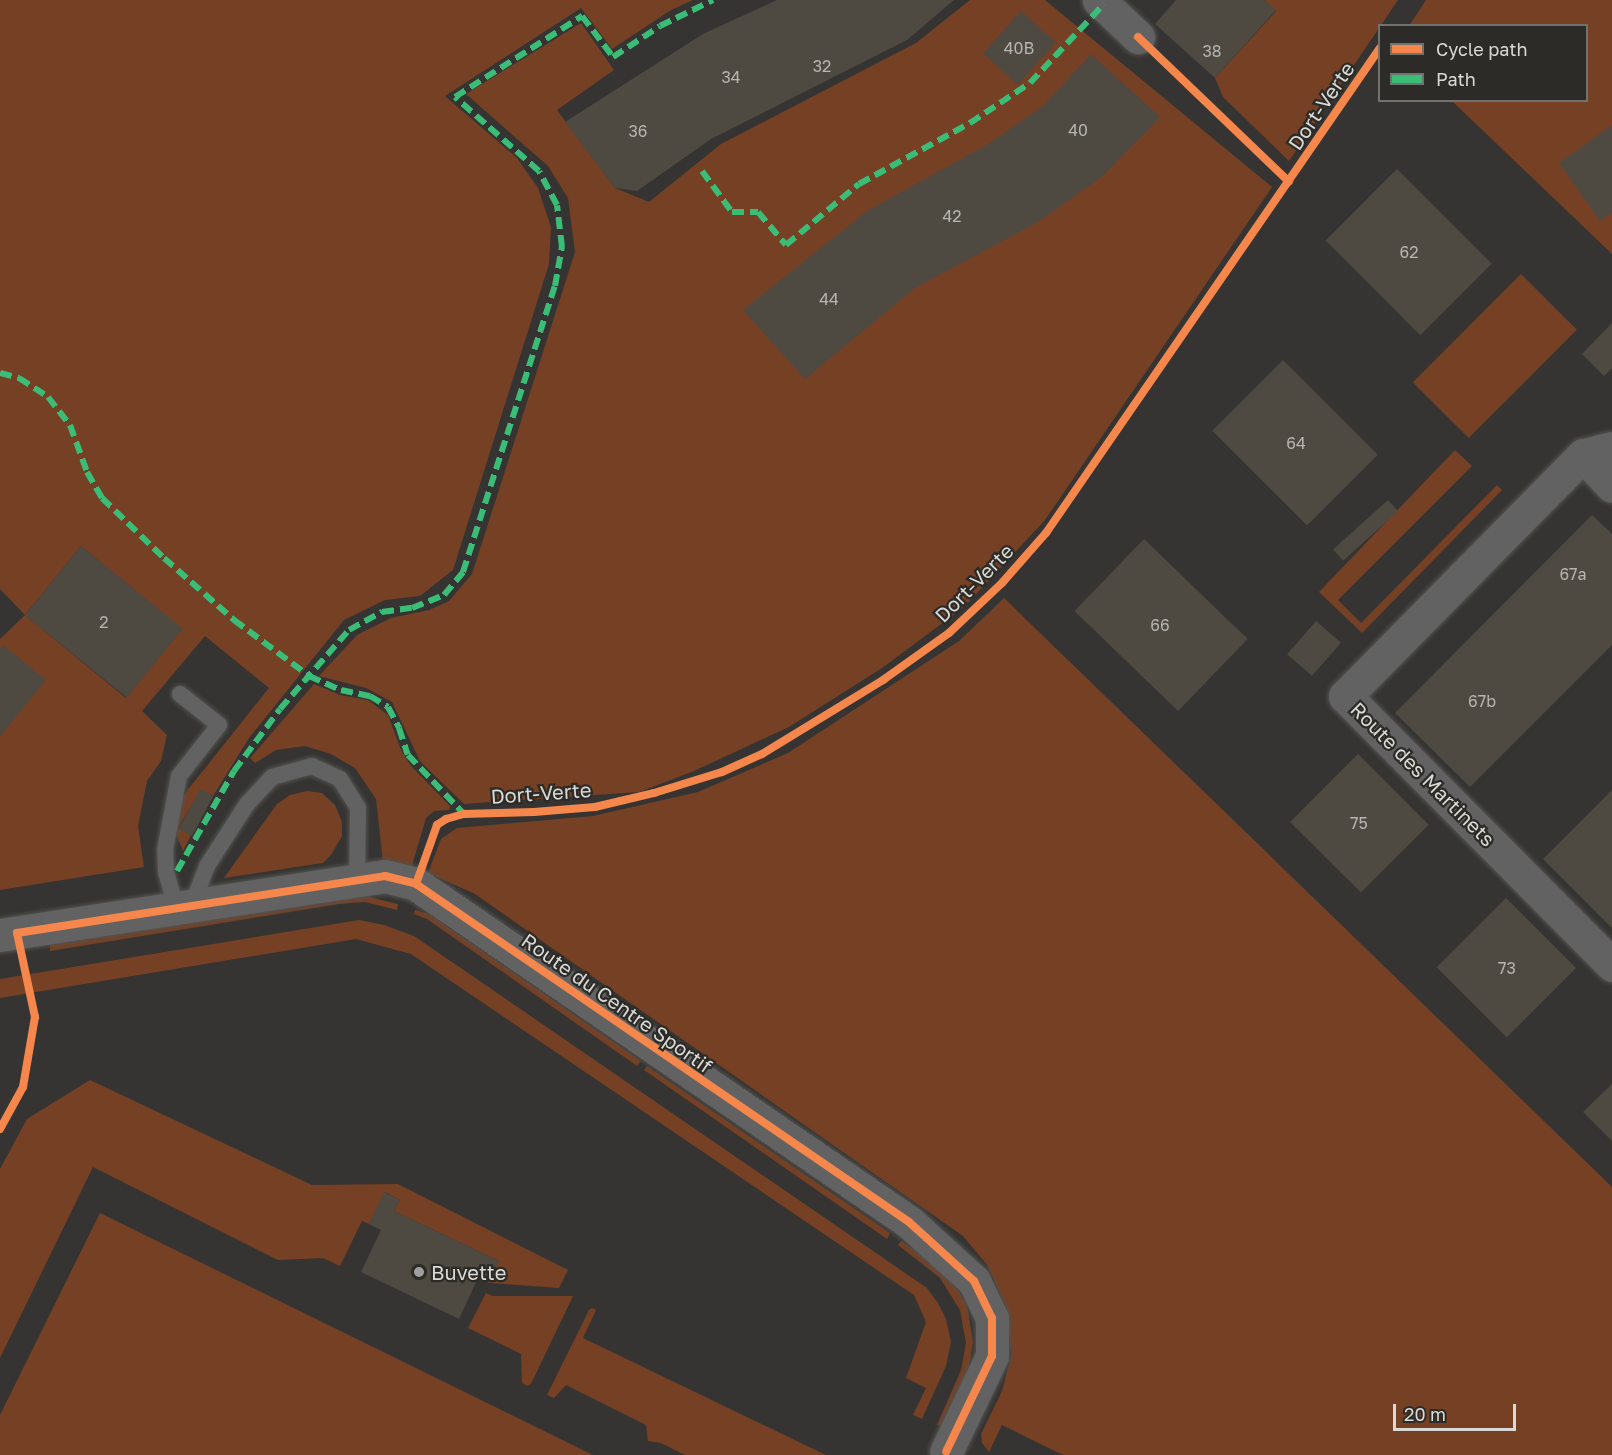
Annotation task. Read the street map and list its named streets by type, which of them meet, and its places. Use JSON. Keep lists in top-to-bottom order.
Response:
{
  "streets": {
    "street": ["Route des Martinets", "Route du Centre Sportif"],
    "cycle path": ["Dort-Verte"]
  },
  "places": ["Buvette"],
  "house_numbers": [
    "40B",
    "38",
    "32",
    "34",
    "40",
    "36",
    "42",
    "62",
    "44",
    "64",
    "67a",
    "2",
    "66",
    "67b",
    "75",
    "73"
  ],
  "legend": ["Cycle path", "Path"],
  "scale_bar": "20 m"
}
